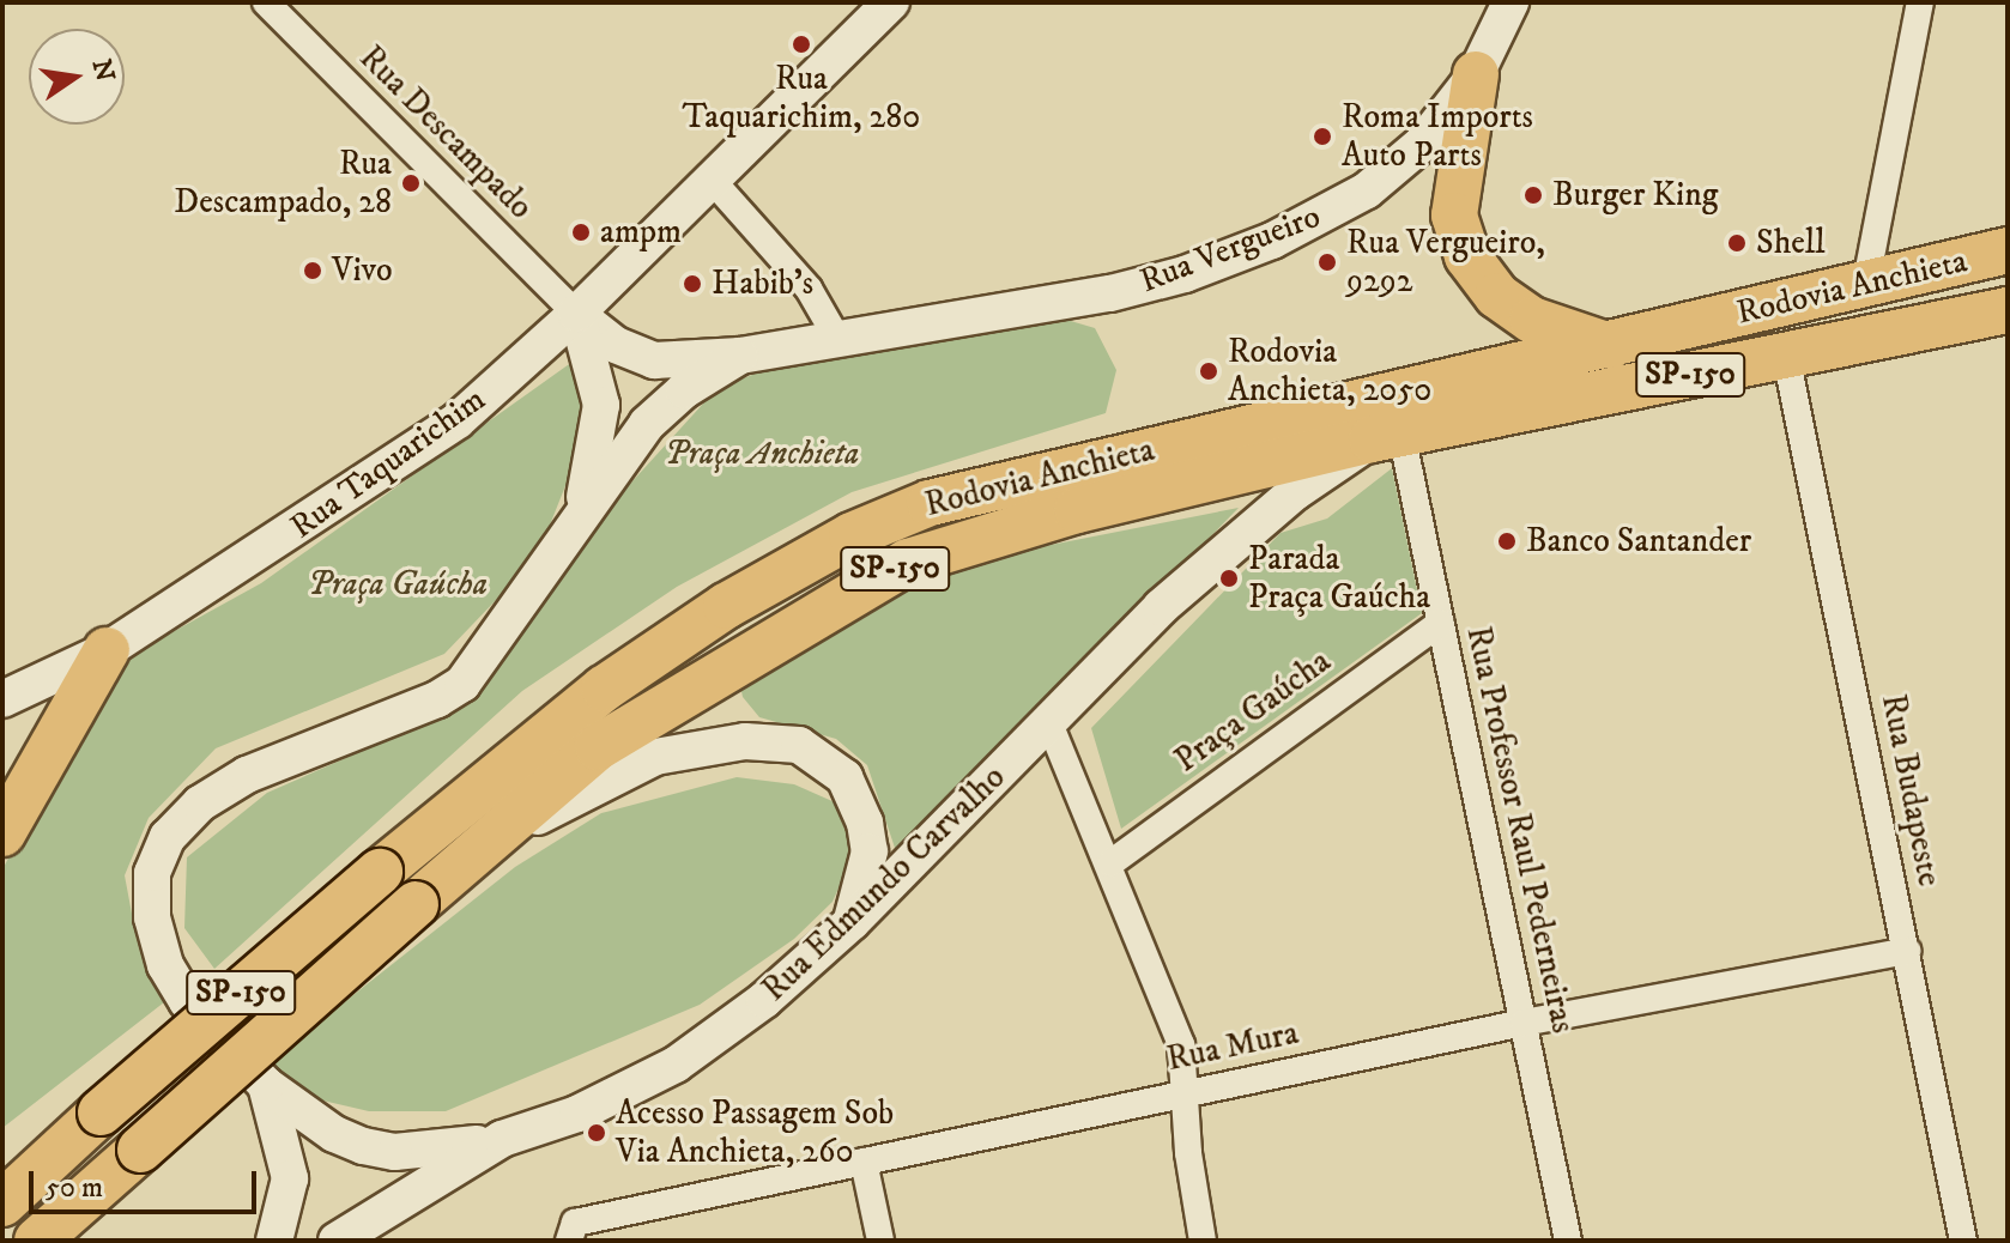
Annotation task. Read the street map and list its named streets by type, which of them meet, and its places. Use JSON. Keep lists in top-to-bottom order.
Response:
{
  "streets": {
    "highway": ["Rodovia Anchieta", "SP-150"],
    "main road": ["Rua Vergueiro", "Rua Taquarichim", "Rua Edmundo Carvalho"],
    "street": [
      "Rua Descampado",
      "Praça Gaúcha",
      "Rua Budapeste",
      "Rua Professor Raul Pederneiras",
      "Rua Mura"
    ]
  },
  "crossings": [
    ["Rua Descampado", "Rua Taquarichim"],
    ["Rodovia Anchieta", "Rua Budapeste"],
    ["Rodovia Anchieta", "Rua Professor Raul Pederneiras"],
    ["Rodovia Anchieta", "Rua Edmundo Carvalho"],
    ["Praça Gaúcha", "Rua Professor Raul Pederneiras"],
    ["Rua Budapeste", "Rua Mura"],
    ["Rua Professor Raul Pederneiras", "Rua Edmundo Carvalho"],
    ["Rua Professor Raul Pederneiras", "Rua Mura"]
  ],
  "parks": ["Praça Anchieta", "Praça Gaúcha"],
  "places": [
    "Rua Taquarichim, 280",
    "Roma Imports Auto Parts",
    "Rua Descampado, 28",
    "Burger King",
    "ampm",
    "Shell",
    "Rua Vergueiro, 9292",
    "Vivo",
    "Habib's",
    "Rodovia Anchieta, 2050",
    "Banco Santander",
    "Parada Praça Gaúcha",
    "Acesso Passagem Sob Via Anchieta, 260"
  ],
  "scale_bar": "50 m",
  "north": "right"
}
